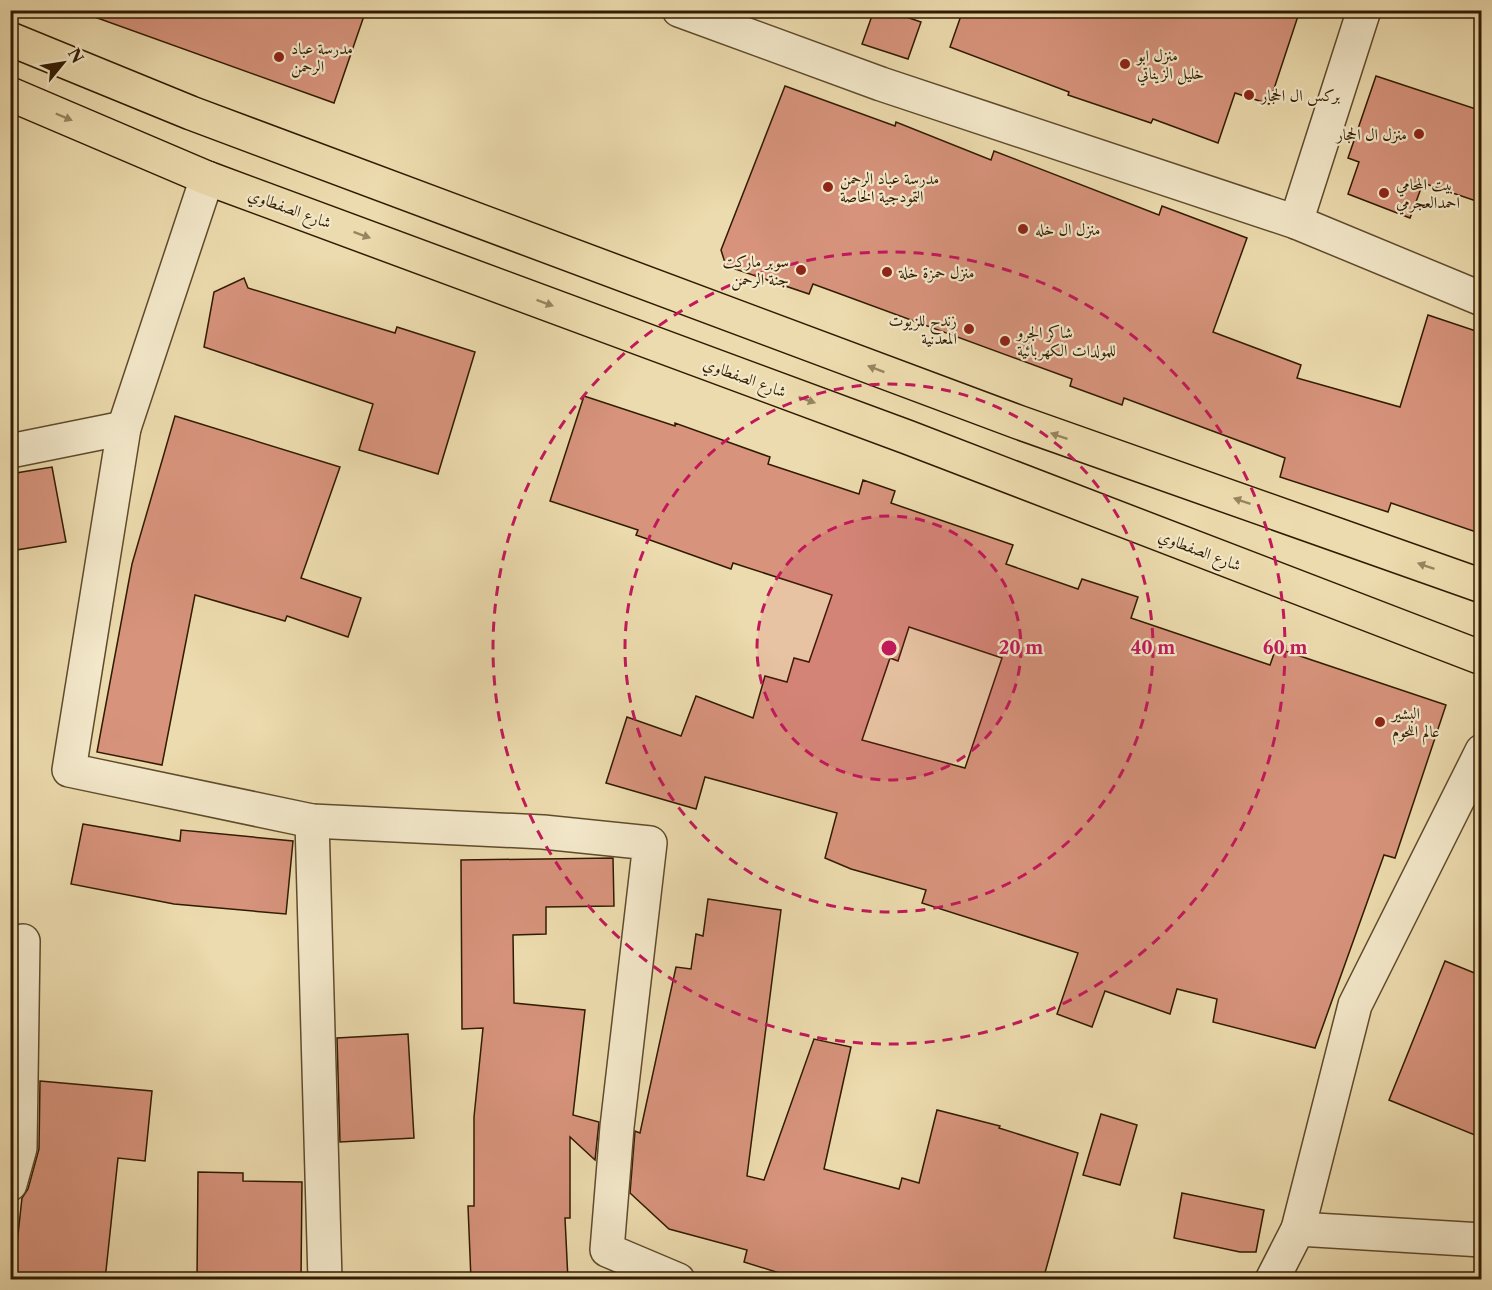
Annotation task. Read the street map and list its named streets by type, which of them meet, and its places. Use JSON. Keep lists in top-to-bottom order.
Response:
{
  "streets": {
    "main road": ["شارع الصفطاوي"]
  },
  "places": [
    "مدرسة عباد الرحمن",
    "منزل ابو خليل الزيناتي",
    "بركس ال الحجار",
    "منزل ال الحجار",
    "مدرسة عباد الرحمن التمودجية الخاصة",
    "بيت المحامي احمدالعجرمي",
    "منزل ال خله",
    "سوبر ماركت جنة الرحمن",
    "منزل حمزة خلة",
    "زندح للزيوت المعدنية",
    "شاكر الجرو للمولدات الكهربائية",
    "البشير عالم اللحوم"
  ],
  "north": "top right",
  "rings": ["20 m", "40 m", "60 m"]
}
